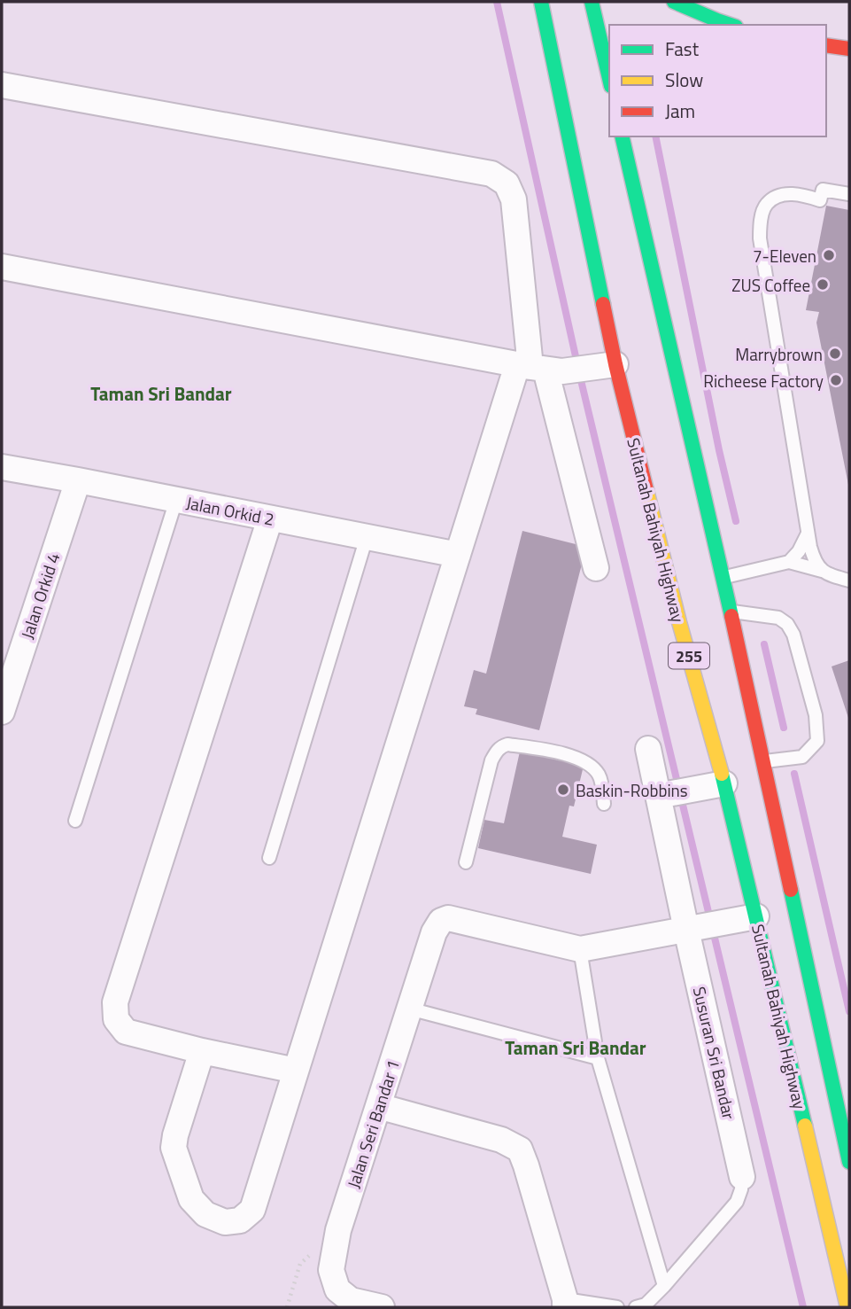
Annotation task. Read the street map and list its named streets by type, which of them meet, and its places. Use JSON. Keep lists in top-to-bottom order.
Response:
{
  "streets": {
    "main road": ["Sultanah Bahiyah Highway", "255"],
    "street": [
      "Jalan Orkid 2",
      "Jalan Orkid 4",
      "Susuran Sri Bandar",
      "Jalan Seri Bandar 1"
    ]
  },
  "crossings": [
    ["Jalan Orkid 2", "Jalan Orkid 4"]
  ],
  "districts": ["Taman Sri Bandar", "Taman Sri Bandar"],
  "places": [
    "7-Eleven",
    "ZUS Coffee",
    "Marrybrown",
    "Richeese Factory",
    "Baskin-Robbins"
  ],
  "legend": ["Fast", "Slow", "Jam"]
}
